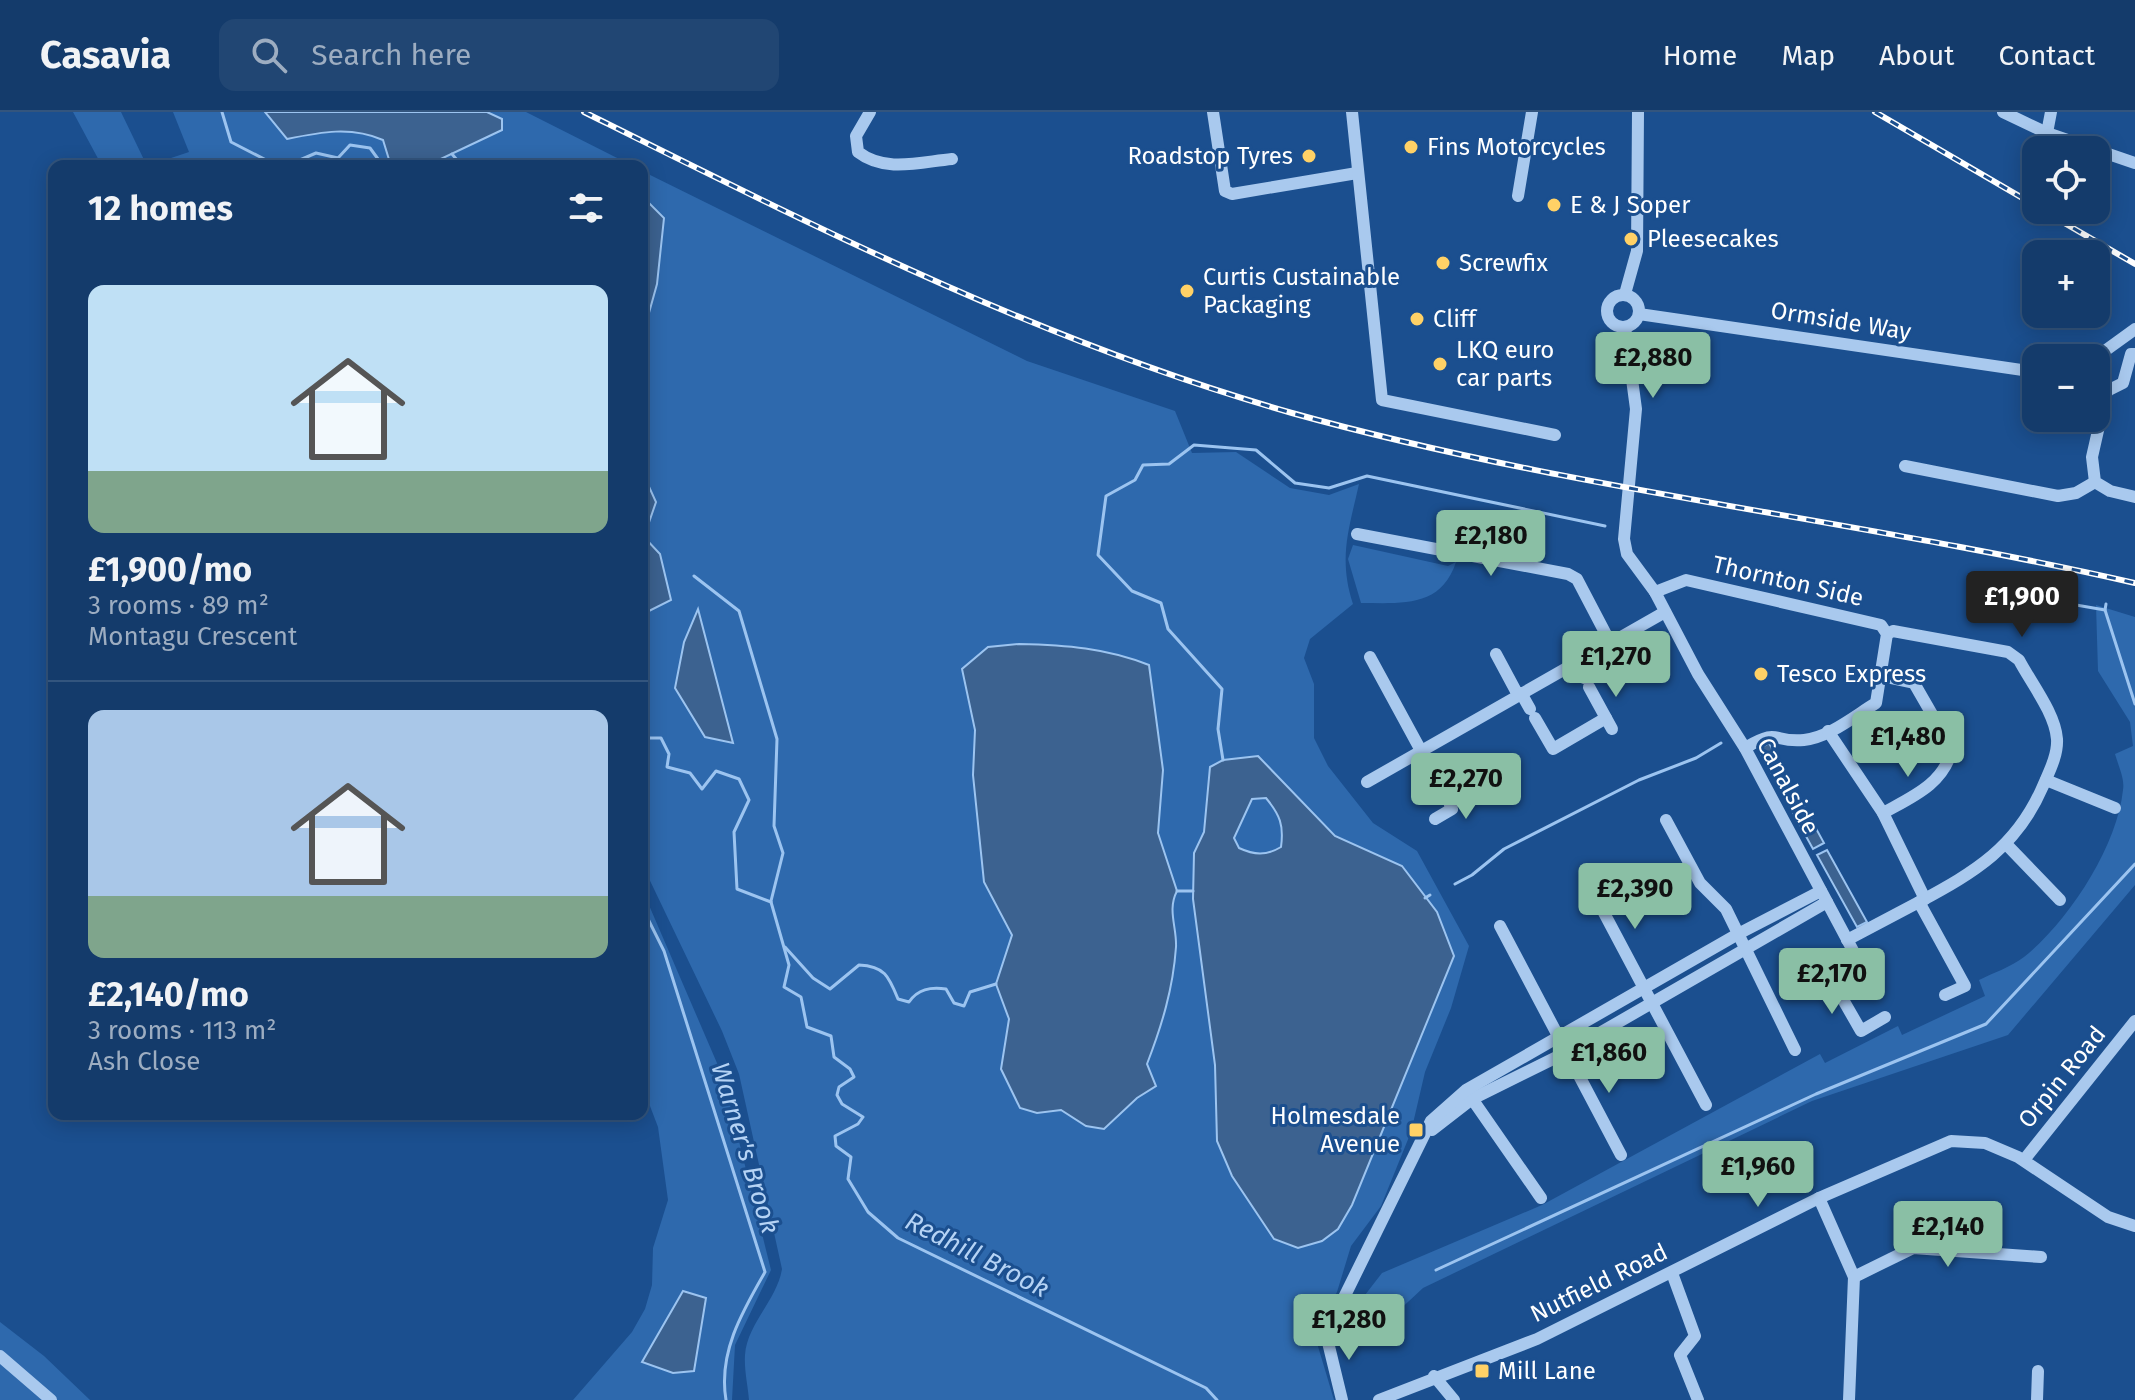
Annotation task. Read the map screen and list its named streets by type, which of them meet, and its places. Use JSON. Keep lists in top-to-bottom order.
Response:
{
  "streets": {
    "street": [
      "Ormside Way",
      "Thornton Side",
      "Canalside",
      "Orpin Road",
      "Nutfield Road"
    ]
  },
  "crossings": [
    ["Ormside Way", "Canalside"],
    ["Thornton Side", "Canalside"],
    ["Orpin Road", "Nutfield Road"]
  ],
  "water": ["Warner's Brook", "Redhill Brook"],
  "places": {
    "other": [
      "Fins Motorcycles",
      "Roadstop Tyres",
      "E & J Soper",
      "Pleesecakes",
      "Screwfix",
      "Curtis Custainable Packaging",
      "Cliff",
      "LKQ euro car parts",
      "Tesco Express"
    ],
    "transit": ["Holmesdale Avenue", "Mill Lane"]
  },
  "page": {
    "header": "Casavia",
    "search": "Search here",
    "nav": [
      "Home",
      "Map",
      "About",
      "Contact"
    ],
    "map_buttons": ["+", "−"],
    "heading": "12 homes",
    "list": [
      {
        "name": "£1,900/mo",
        "note": "3 rooms · 89 m² · Montagu Crescent"
      },
      {
        "name": "£2,140/mo",
        "note": "3 rooms · 113 m² · Ash Close"
      }
    ],
    "price": [
      "£2,880",
      "£2,180",
      "£1,900",
      "£1,270",
      "£1,480",
      "£2,270",
      "£2,390",
      "£2,170",
      "£1,860",
      "£1,960",
      "£2,140",
      "£1,280"
    ]
  }
}
